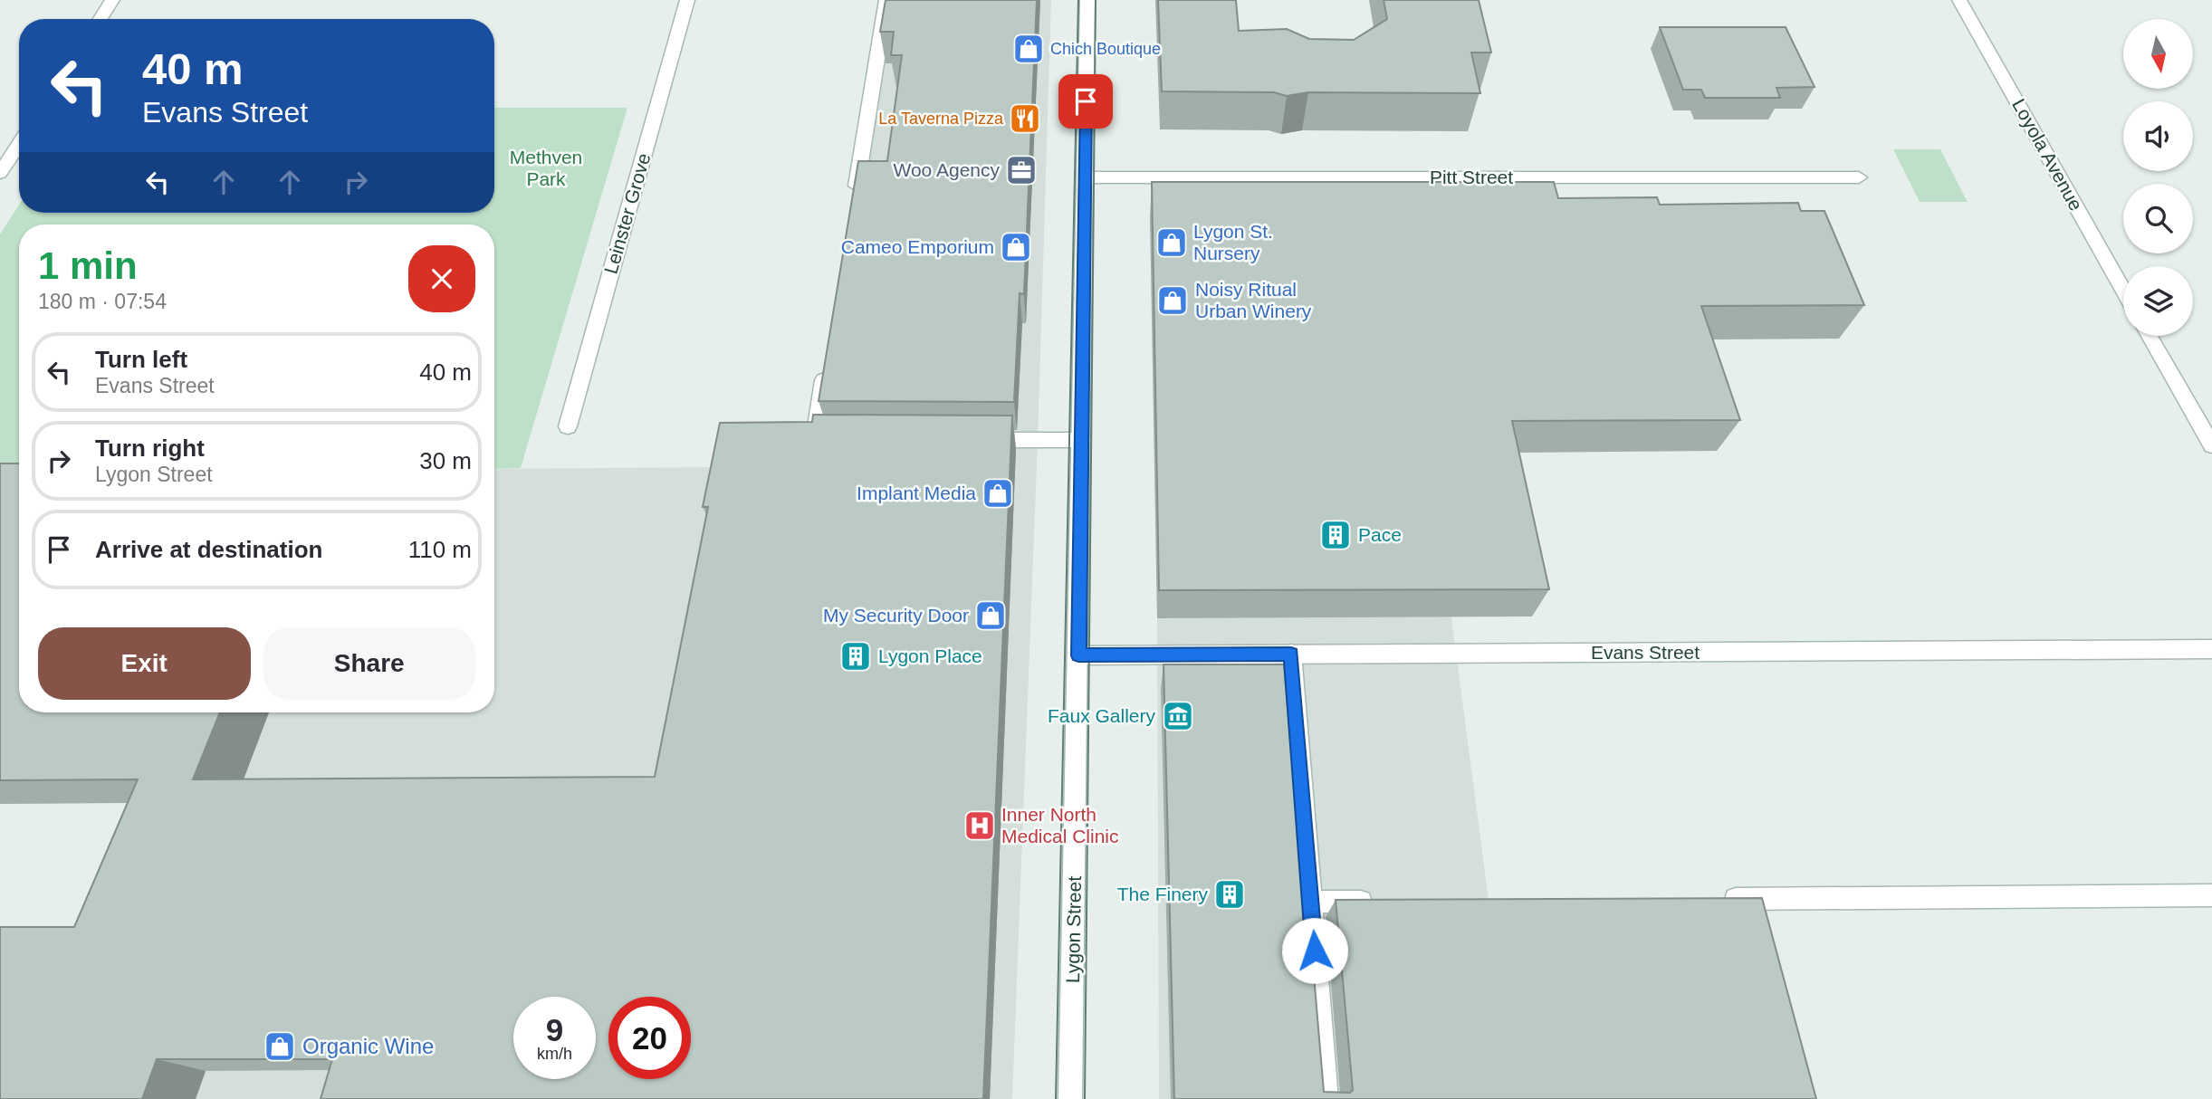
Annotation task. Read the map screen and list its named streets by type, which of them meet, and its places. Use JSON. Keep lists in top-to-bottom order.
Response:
{
  "streets": {
    "street": [
      "Loyola Avenue",
      "Pitt Street",
      "Leinster Grove",
      "Evans Street",
      "Lygon Street"
    ]
  },
  "crossings": [
    ["Pitt Street", "Lygon Street"],
    ["Evans Street", "Lygon Street"]
  ],
  "parks": ["Methven Park"],
  "places": {
    "shop": [
      "Chich Boutique",
      "Lygon St. Nursery",
      "Cameo Emporium",
      "Noisy Ritual Urban Winery",
      "Implant Media",
      "My Security Door",
      "Organic Wine"
    ],
    "restaurant": ["La Taverna Pizza"],
    "office": ["Woo Agency"],
    "building": ["Pace", "Lygon Place", "The Finery"],
    "museum": ["Faux Gallery"],
    "hospital": ["Inner North Medical Clinic"]
  },
  "north": "bottom",
  "page": {
    "turn": ["40 m", "Evans Street"],
    "heading": ["1 min", "180 m · 07:54"],
    "list": [
      {
        "name": "Turn left",
        "note": "Evans Street",
        "value": "40 m"
      },
      {
        "name": "Turn right",
        "note": "Lygon Street",
        "value": "30 m"
      },
      {
        "name": "Arrive at destination",
        "value": "110 m"
      }
    ],
    "buttons": ["Exit", "Share"],
    "speed": "9 km/h",
    "limit": "20"
  }
}
